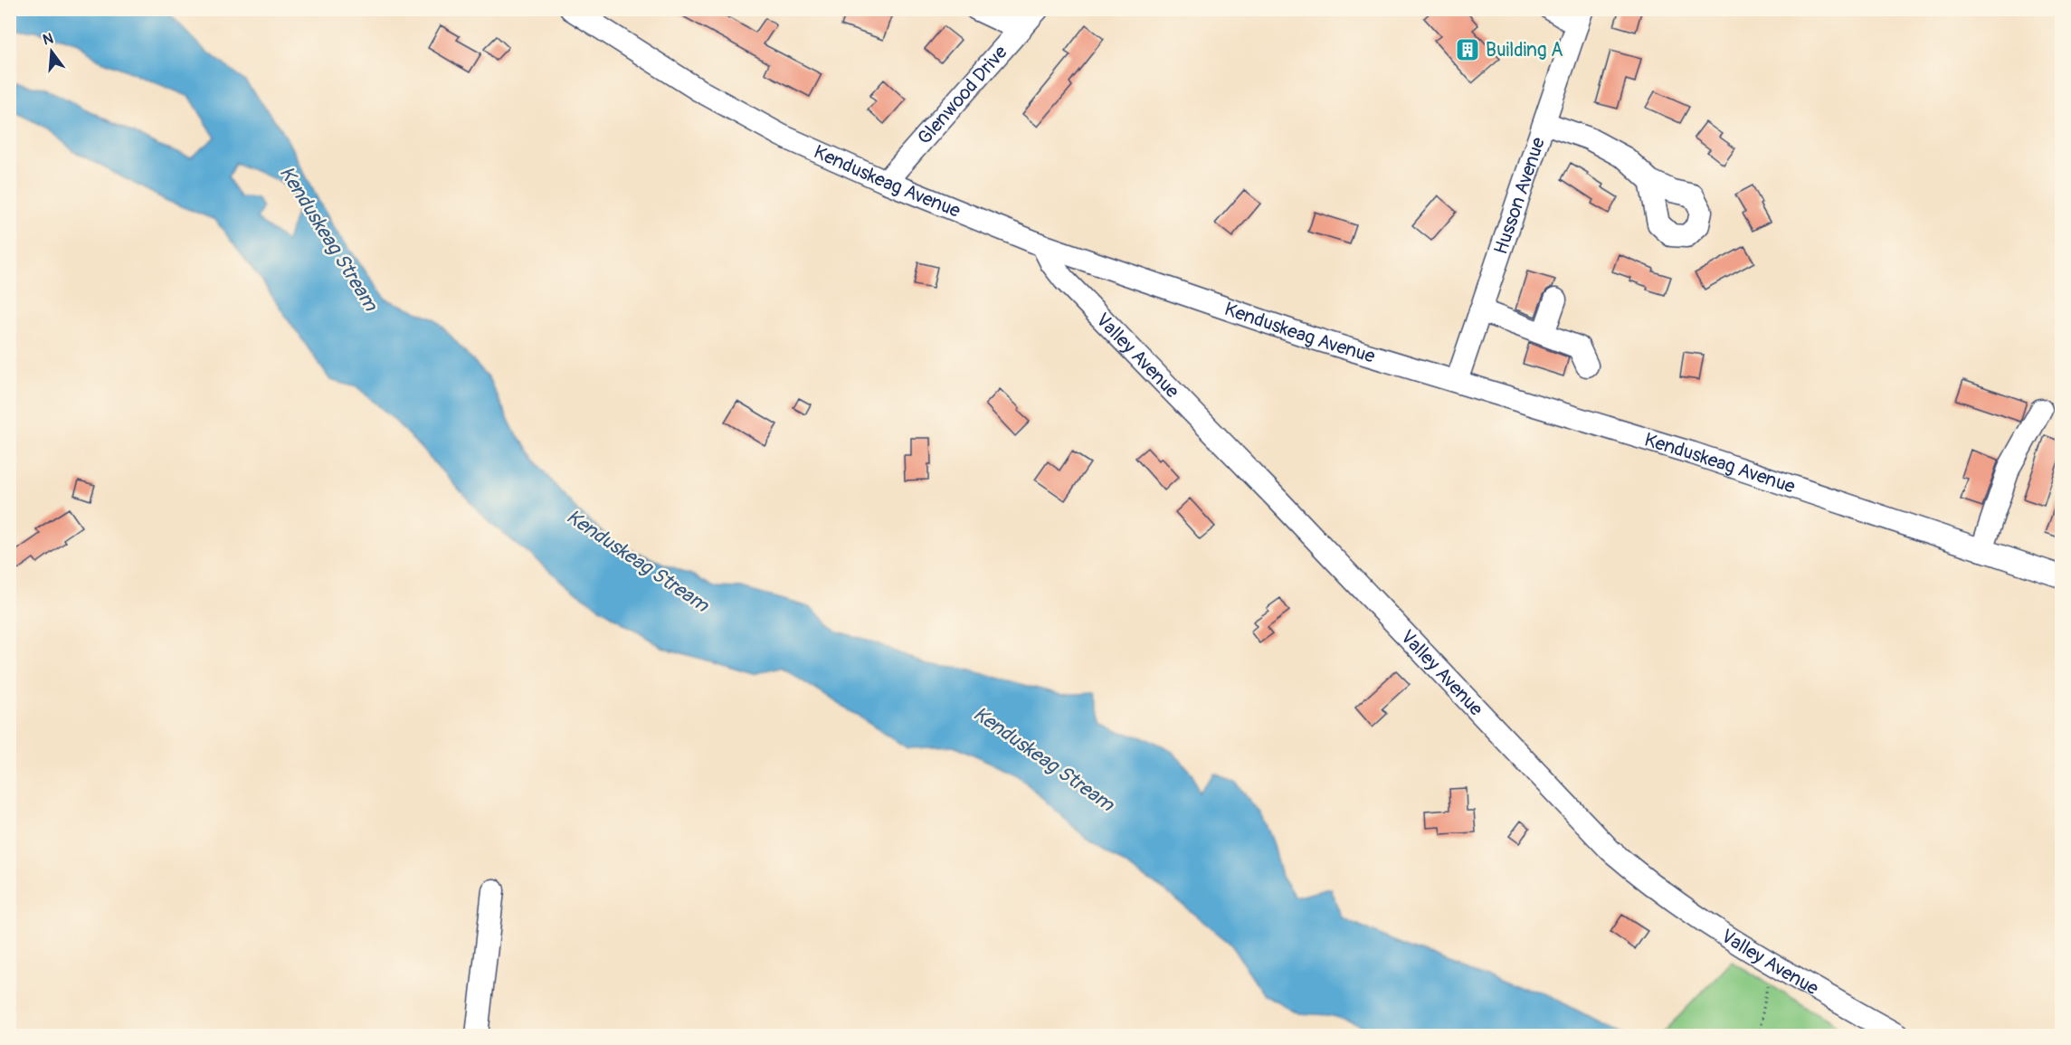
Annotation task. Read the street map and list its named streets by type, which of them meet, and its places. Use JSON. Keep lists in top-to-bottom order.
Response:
{
  "streets": {
    "street": [
      "Glenwood Drive",
      "Kenduskeag Avenue",
      "Husson Avenue",
      "Valley Avenue"
    ]
  },
  "crossings": [
    ["Glenwood Drive", "Kenduskeag Avenue"],
    ["Kenduskeag Avenue", "Husson Avenue"],
    ["Kenduskeag Avenue", "Valley Avenue"]
  ],
  "water": ["Kenduskeag Stream"],
  "places": {
    "building": ["Building A"]
  },
  "north": "top"
}
